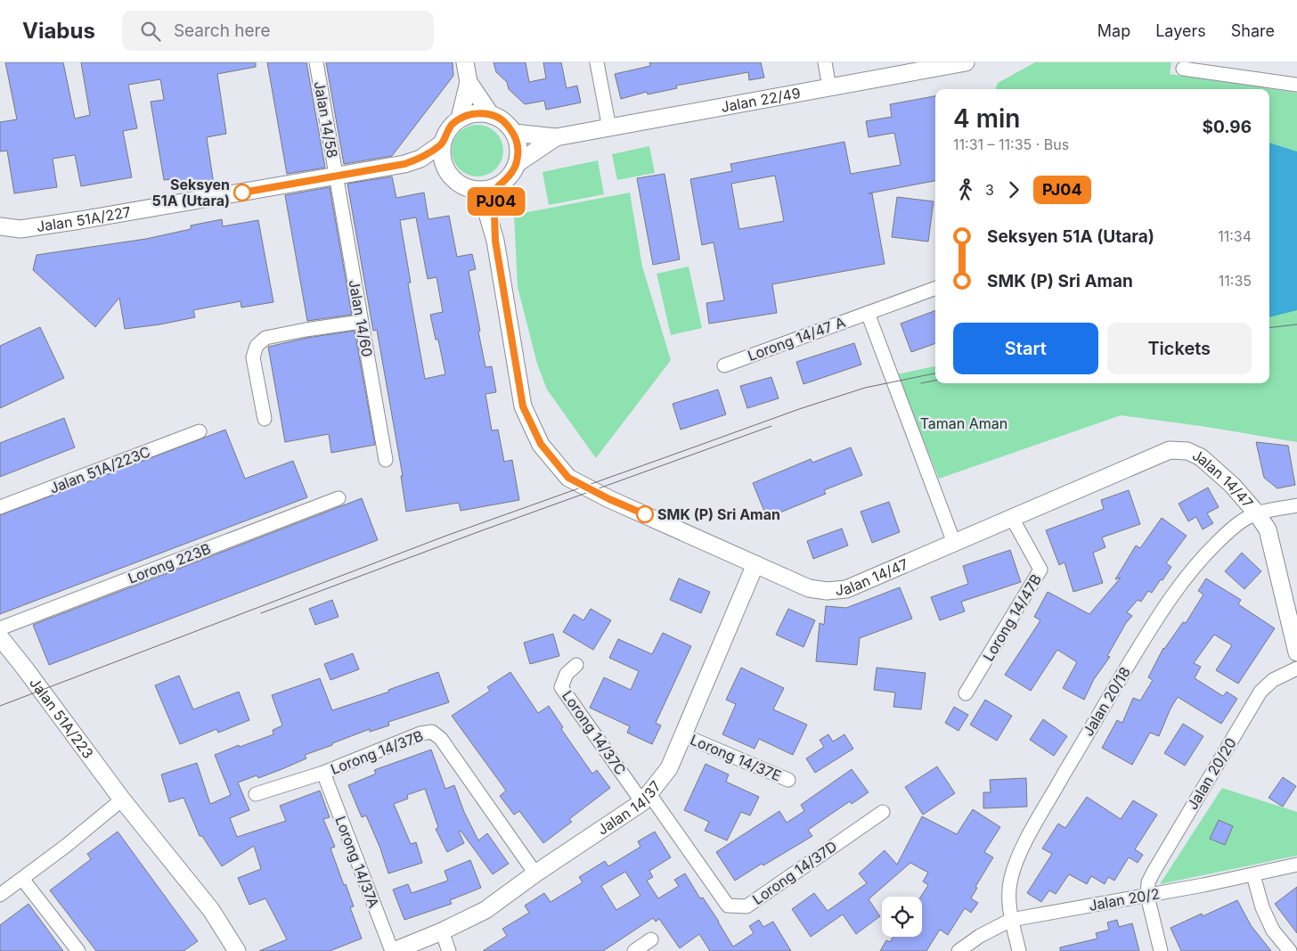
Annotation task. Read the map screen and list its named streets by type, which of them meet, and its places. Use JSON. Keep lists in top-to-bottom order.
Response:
{
  "streets": {
    "street": [
      "Jalan 22/49",
      "Jalan 14/58",
      "Jalan 51A/227",
      "Jalan 14/60",
      "Lorong 14/47 A",
      "Jalan 51A/223C",
      "Jalan 14/47",
      "Lorong 223B",
      "Lorong 14/47B",
      "Jalan 20/18",
      "Jalan 51A/223",
      "Lorong 14/37C",
      "Lorong 14/37B",
      "Lorong 14/37E",
      "Jalan 20/20",
      "Jalan 14/37",
      "Lorong 14/37A",
      "Lorong 14/37D",
      "Jalan 20/2"
    ]
  },
  "crossings": [
    ["Jalan 22/49", "Jalan 51A/227"],
    ["Jalan 22/49", "Jalan 14/47"],
    ["Jalan 14/58", "Jalan 51A/227"],
    ["Jalan 14/58", "Jalan 14/60"],
    ["Jalan 51A/227", "Jalan 14/60"],
    ["Jalan 51A/227", "Jalan 14/47"],
    ["Jalan 14/47", "Lorong 14/47B"],
    ["Jalan 14/47", "Jalan 20/18"],
    ["Jalan 14/47", "Jalan 14/37"],
    ["Jalan 20/18", "Jalan 20/2"],
    ["Lorong 14/37C", "Jalan 14/37"],
    ["Lorong 14/37C", "Lorong 14/37D"],
    ["Lorong 14/37B", "Jalan 14/37"],
    ["Lorong 14/37B", "Lorong 14/37A"],
    ["Lorong 14/37E", "Jalan 14/37"],
    ["Jalan 20/20", "Jalan 20/2"],
    ["Jalan 14/37", "Lorong 14/37A"],
    ["Jalan 14/37", "Lorong 14/37D"]
  ],
  "parks": ["Taman Aman"],
  "places": ["Seksyen 51A (Utara)", "SMK (P) Sri Aman"],
  "lines": ["bus line PJ04"],
  "page": {
    "header": "Viabus",
    "search": "Search here",
    "nav": ["Map", "Layers", "Share"],
    "on_map": "PJ04",
    "heading": ["4 min", "11:31 – 11:35 · Bus", "$0.96"],
    "legs": ["3", "PJ04"],
    "list": [
      {
        "name": "Seksyen 51A (Utara)",
        "value": "11:34"
      },
      {
        "name": "SMK (P) Sri Aman",
        "value": "11:35"
      }
    ],
    "buttons": ["Start", "Tickets"]
  }
}
